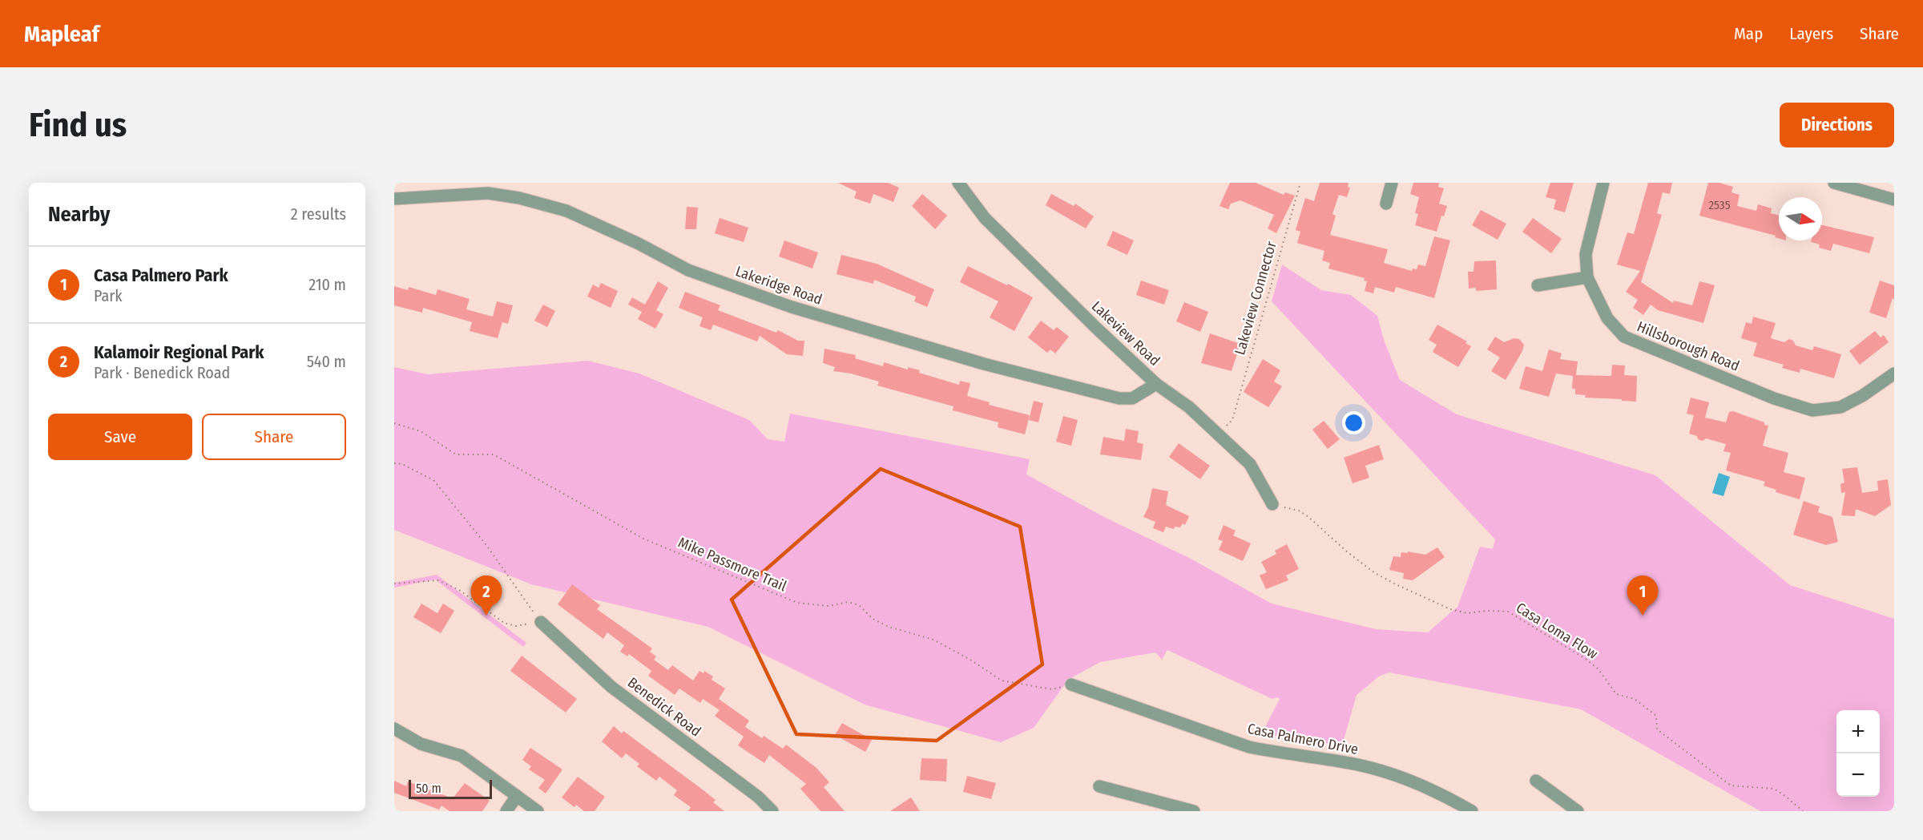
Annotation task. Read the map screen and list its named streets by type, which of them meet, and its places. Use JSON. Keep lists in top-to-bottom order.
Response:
{
  "streets": {
    "street": [
      "Lakeridge Road",
      "Lakeview Road",
      "Hillsborough Road",
      "Benedick Road",
      "Casa Palmero Drive"
    ],
    "path": ["Lakeview Connector", "Mike Passmore Trail", "Casa Loma Flow"]
  },
  "crossings": [
    ["Lakeridge Road", "Lakeview Road"],
    ["Lakeview Road", "Casa Loma Flow"],
    ["Mike Passmore Trail", "Casa Palmero Drive"]
  ],
  "house_numbers": ["2535"],
  "scale_bar": "50 m",
  "north": "right",
  "page": {
    "header": "Mapleaf",
    "nav": ["Map", "Layers", "Share"],
    "buttons": [
      "Directions",
      ["Save", "Share"]
    ],
    "title": "Find us",
    "heading": ["Nearby", "2 results"],
    "list": [
      {
        "mark": "1",
        "name": "Casa Palmero Park",
        "note": "Park",
        "value": "210 m"
      },
      {
        "mark": "2",
        "name": "Kalamoir Regional Park",
        "note": "Park · Benedick Road",
        "value": "540 m"
      }
    ],
    "pins": ["1", "2"],
    "map_buttons": ["+", "−"],
    "scale": "50 m"
  }
}
